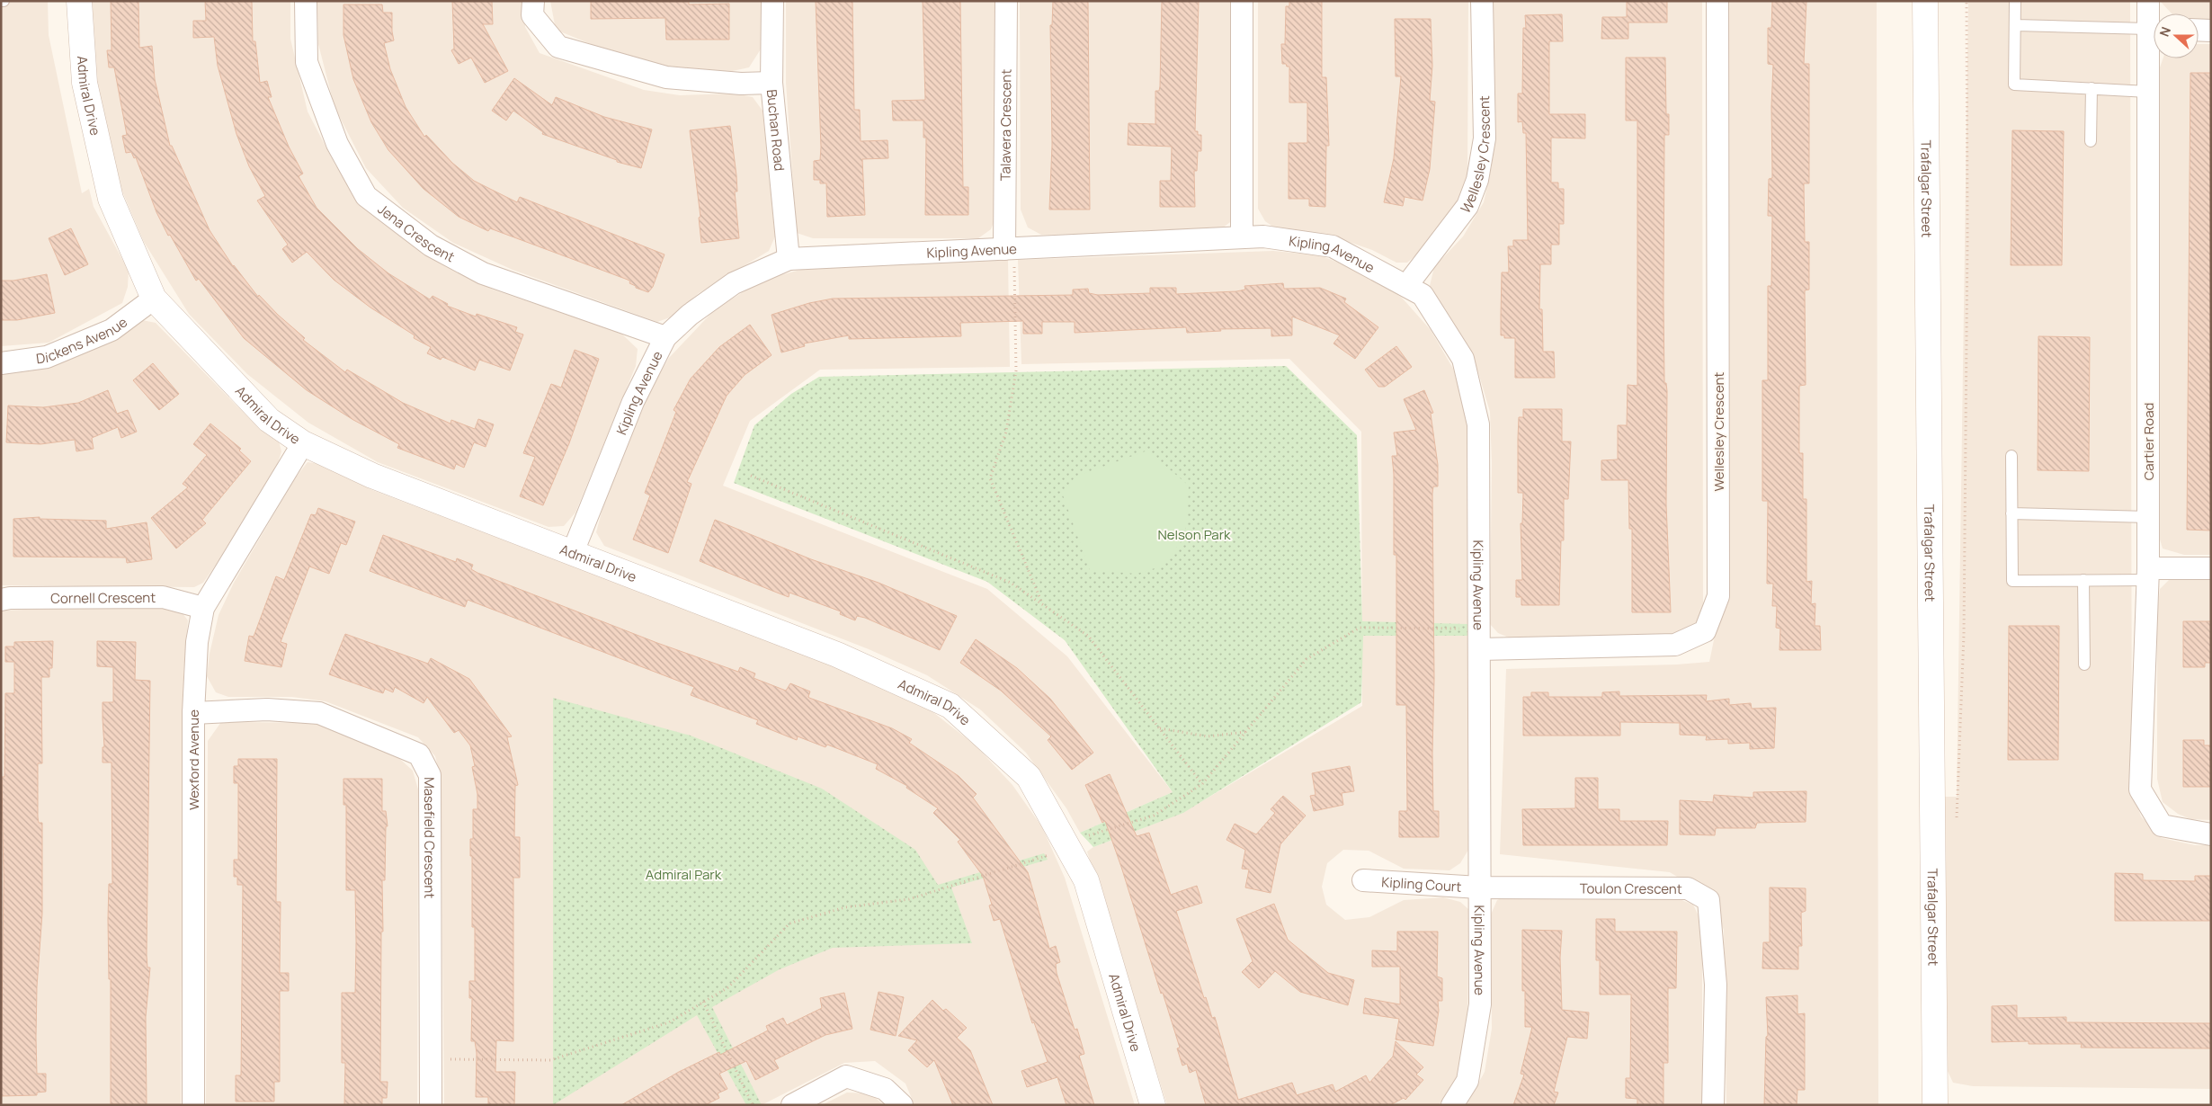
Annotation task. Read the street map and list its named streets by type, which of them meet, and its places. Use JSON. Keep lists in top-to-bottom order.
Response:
{
  "streets": {
    "street": [
      "Admiral Drive",
      "Talavera Crescent",
      "Buchan Road",
      "Wellesley Crescent",
      "Trafalgar Street",
      "Jena Crescent",
      "Kipling Avenue",
      "Dickens Avenue",
      "Cartier Road",
      "Cornell Crescent",
      "Wexford Avenue",
      "Masefield Crescent",
      "Kipling Court",
      "Toulon Crescent"
    ]
  },
  "crossings": [
    ["Admiral Drive", "Kipling Avenue"],
    ["Admiral Drive", "Dickens Avenue"],
    ["Admiral Drive", "Wexford Avenue"],
    ["Talavera Crescent", "Kipling Avenue"],
    ["Buchan Road", "Kipling Avenue"],
    ["Wellesley Crescent", "Kipling Avenue"],
    ["Jena Crescent", "Kipling Avenue"],
    ["Kipling Avenue", "Kipling Court"],
    ["Kipling Avenue", "Toulon Crescent"],
    ["Cornell Crescent", "Wexford Avenue"],
    ["Wexford Avenue", "Masefield Crescent"],
    ["Kipling Court", "Toulon Crescent"]
  ],
  "parks": ["Nelson Park", "Admiral Park"],
  "north": "left"
}
